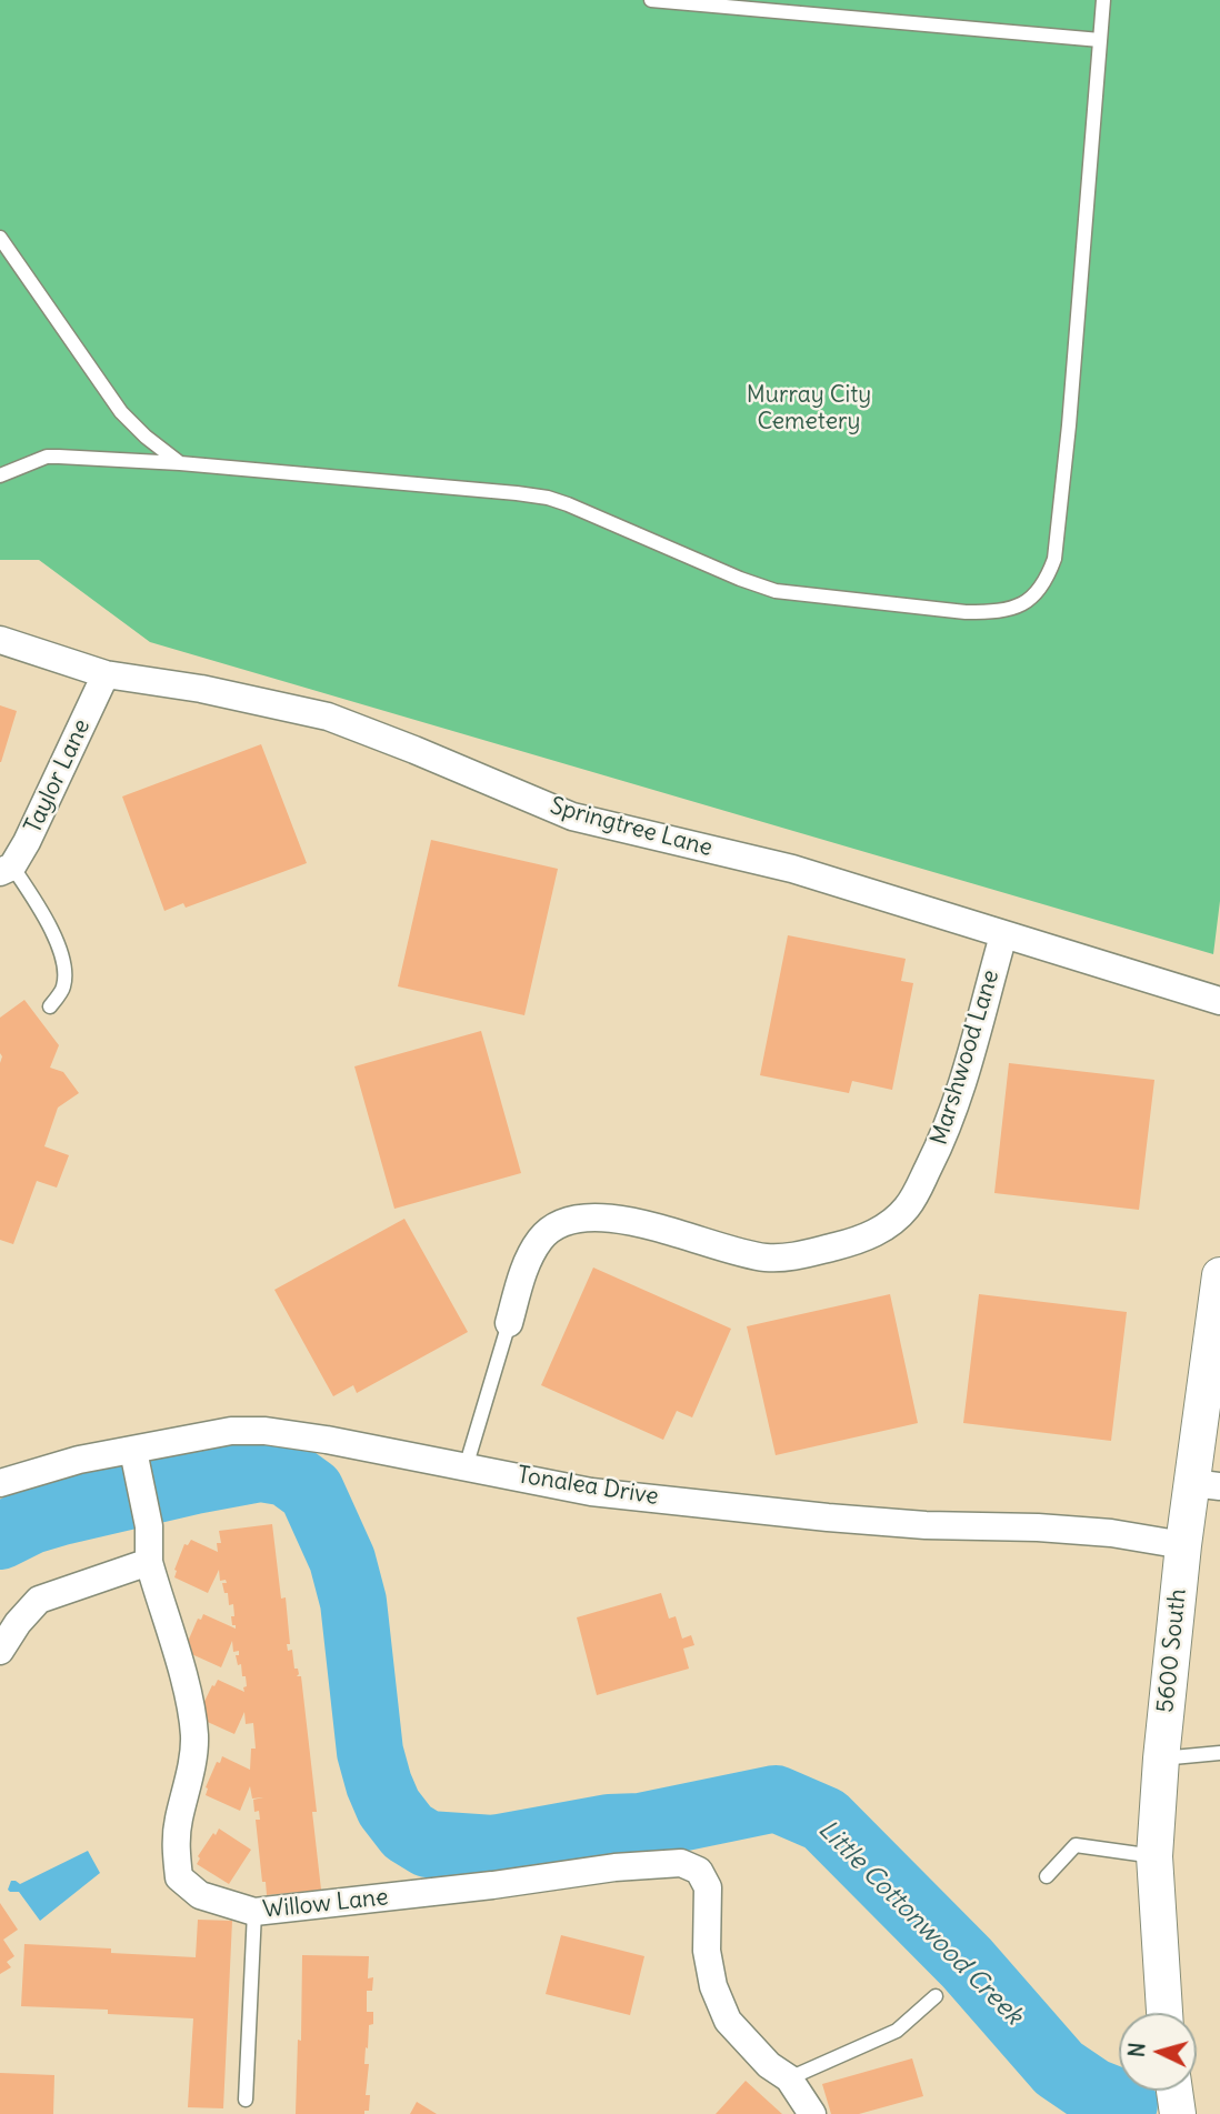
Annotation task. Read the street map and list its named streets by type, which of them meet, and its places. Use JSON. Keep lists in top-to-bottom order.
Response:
{
  "streets": {
    "street": [
      "Taylor Lane",
      "Springtree Lane",
      "Marshwood Lane",
      "Tonalea Drive",
      "5600 South",
      "Willow Lane"
    ]
  },
  "crossings": [
    ["Taylor Lane", "Springtree Lane"],
    ["Springtree Lane", "Marshwood Lane"],
    ["Tonalea Drive", "5600 South"],
    ["Tonalea Drive", "Willow Lane"]
  ],
  "water": ["Little Cottonwood Creek"],
  "parks": ["Murray City Cemetery"],
  "north": "left"
}
